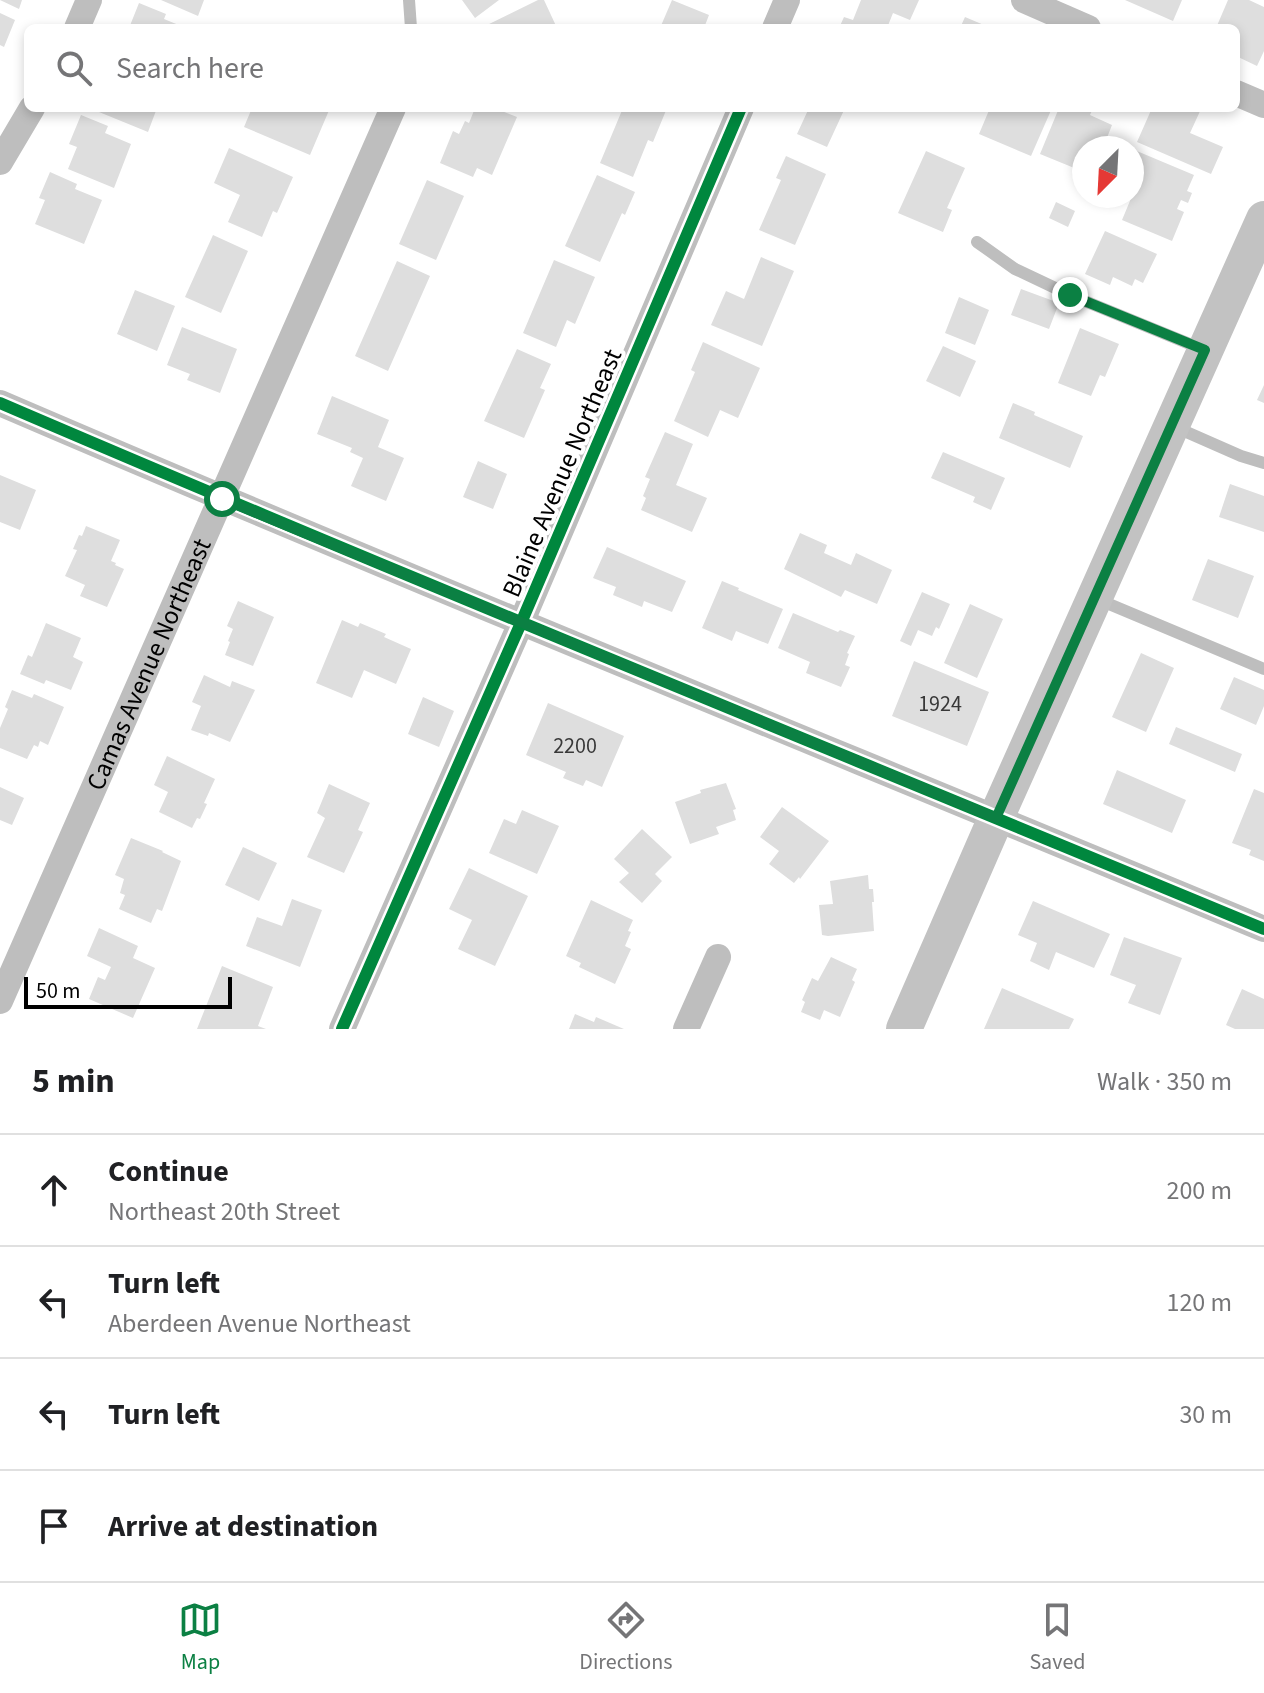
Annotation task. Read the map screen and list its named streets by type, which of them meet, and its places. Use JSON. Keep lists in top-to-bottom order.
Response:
{
  "streets": {
    "street": ["Blaine Avenue Northeast", "Camas Avenue Northeast"]
  },
  "house_numbers": ["1924", "2200"],
  "scale_bar": "50 m",
  "north": "bottom left",
  "page": {
    "search": "Search here",
    "scale": "50 m",
    "heading": ["5 min", "Walk · 350 m"],
    "list": [
      ["Continue", "Northeast 20th Street", "200 m"],
      ["Turn left", "Aberdeen Avenue Northeast", "120 m"],
      ["Turn left", "30 m"],
      "Arrive at destination"
    ],
    "nav": ["Map", "Directions", "Saved"]
  }
}
